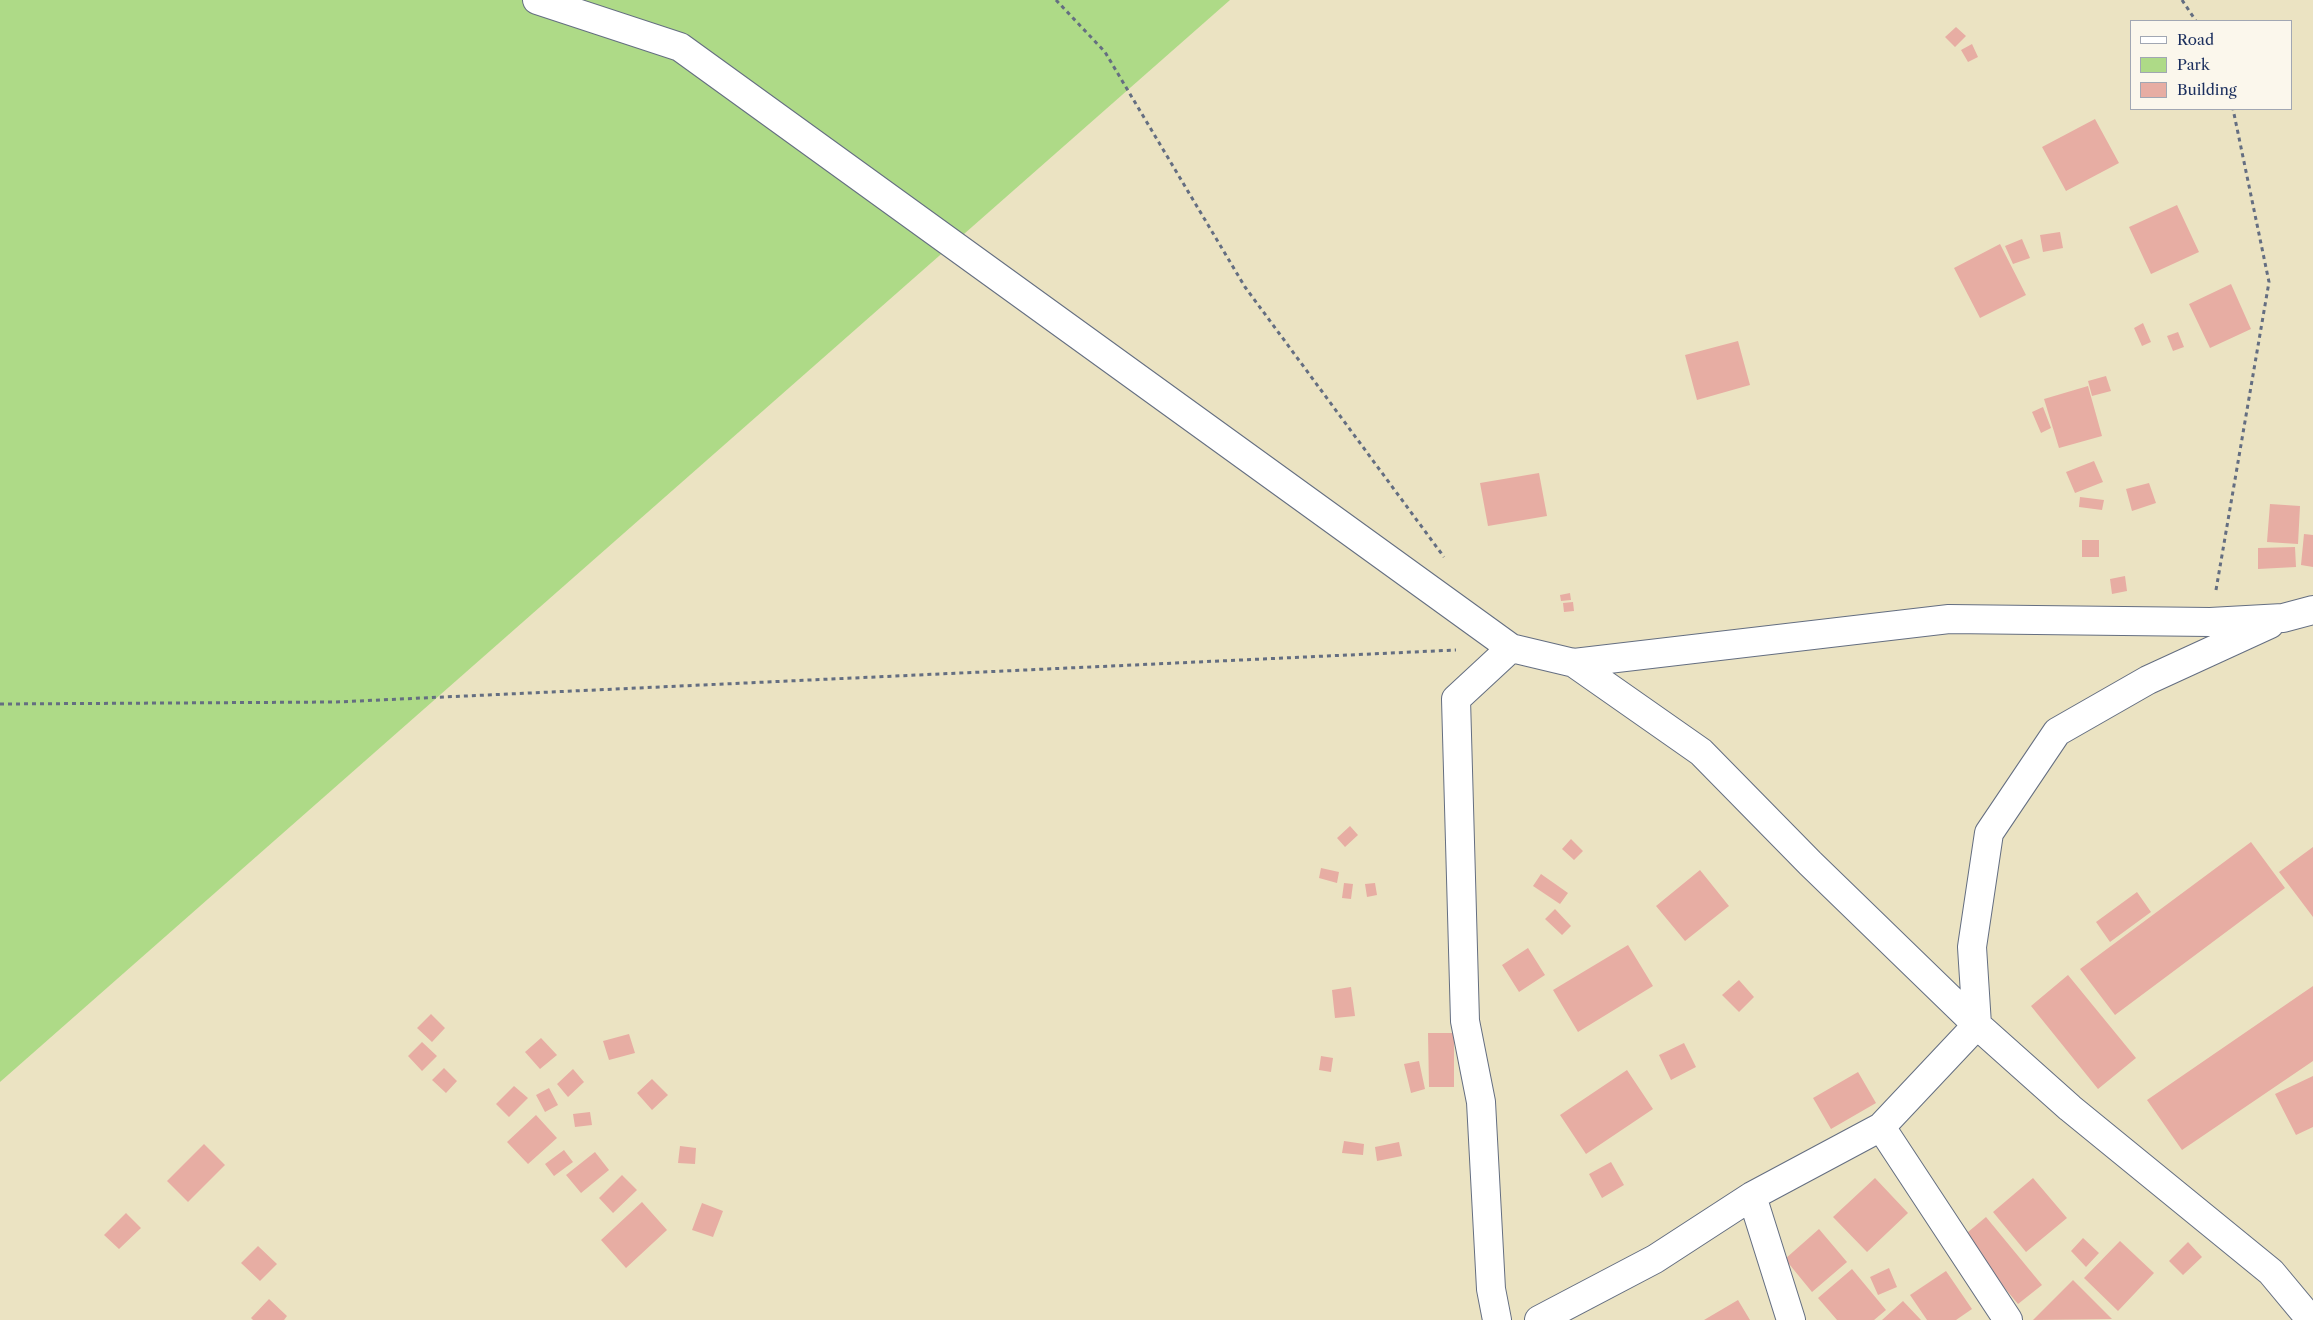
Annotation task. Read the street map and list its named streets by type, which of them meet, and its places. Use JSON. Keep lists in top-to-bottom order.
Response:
{
  "legend": ["Road", "Park", "Building"]
}
